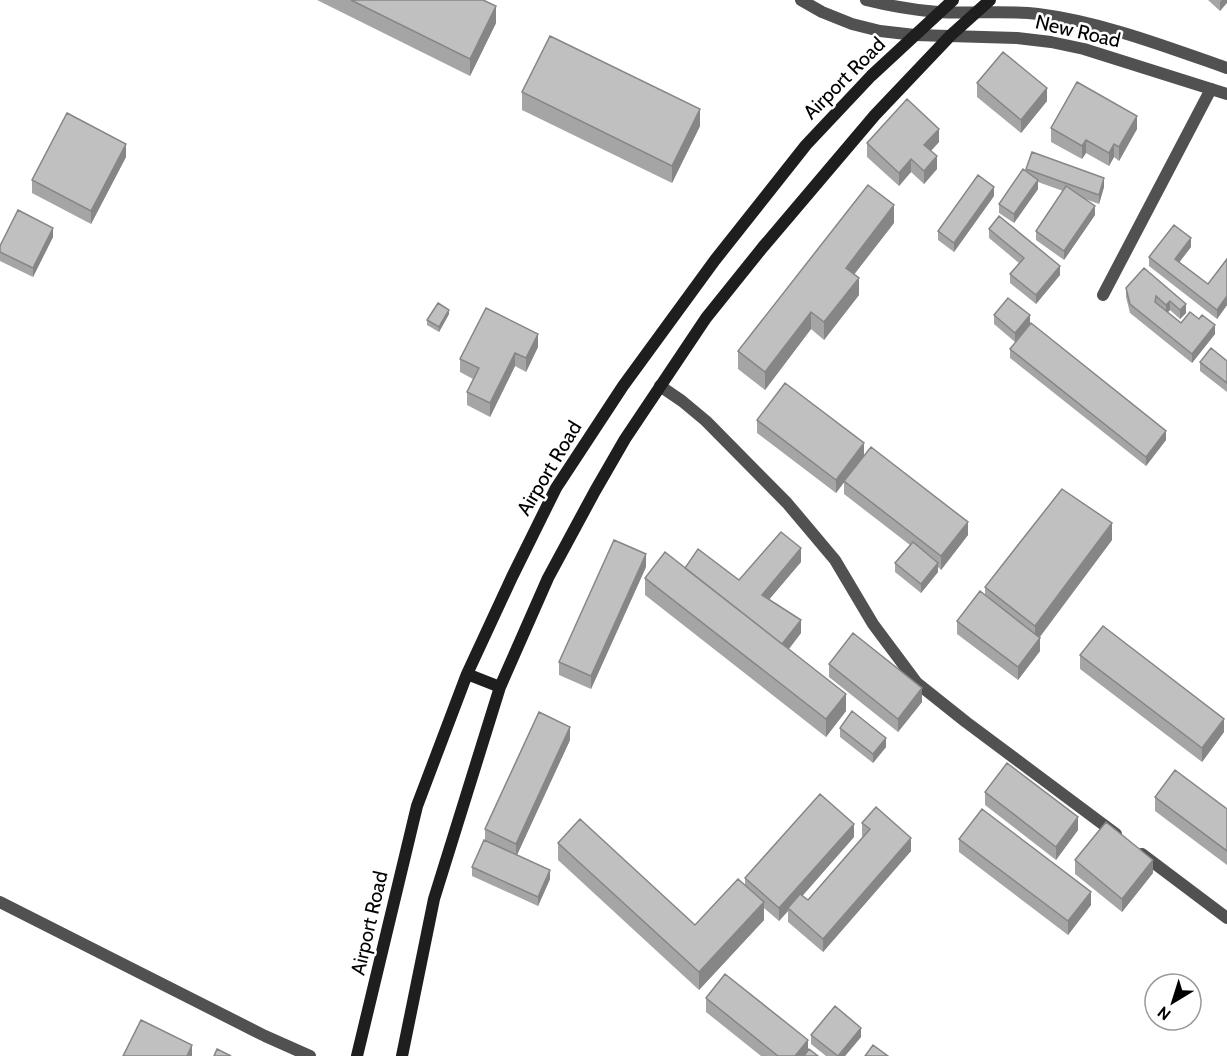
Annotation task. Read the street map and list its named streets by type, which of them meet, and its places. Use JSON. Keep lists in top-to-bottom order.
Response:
{
  "streets": {
    "main road": ["Airport Road"],
    "street": ["New Road"]
  },
  "crossings": [
    ["New Road", "Airport Road"]
  ],
  "north": "bottom left"
}
